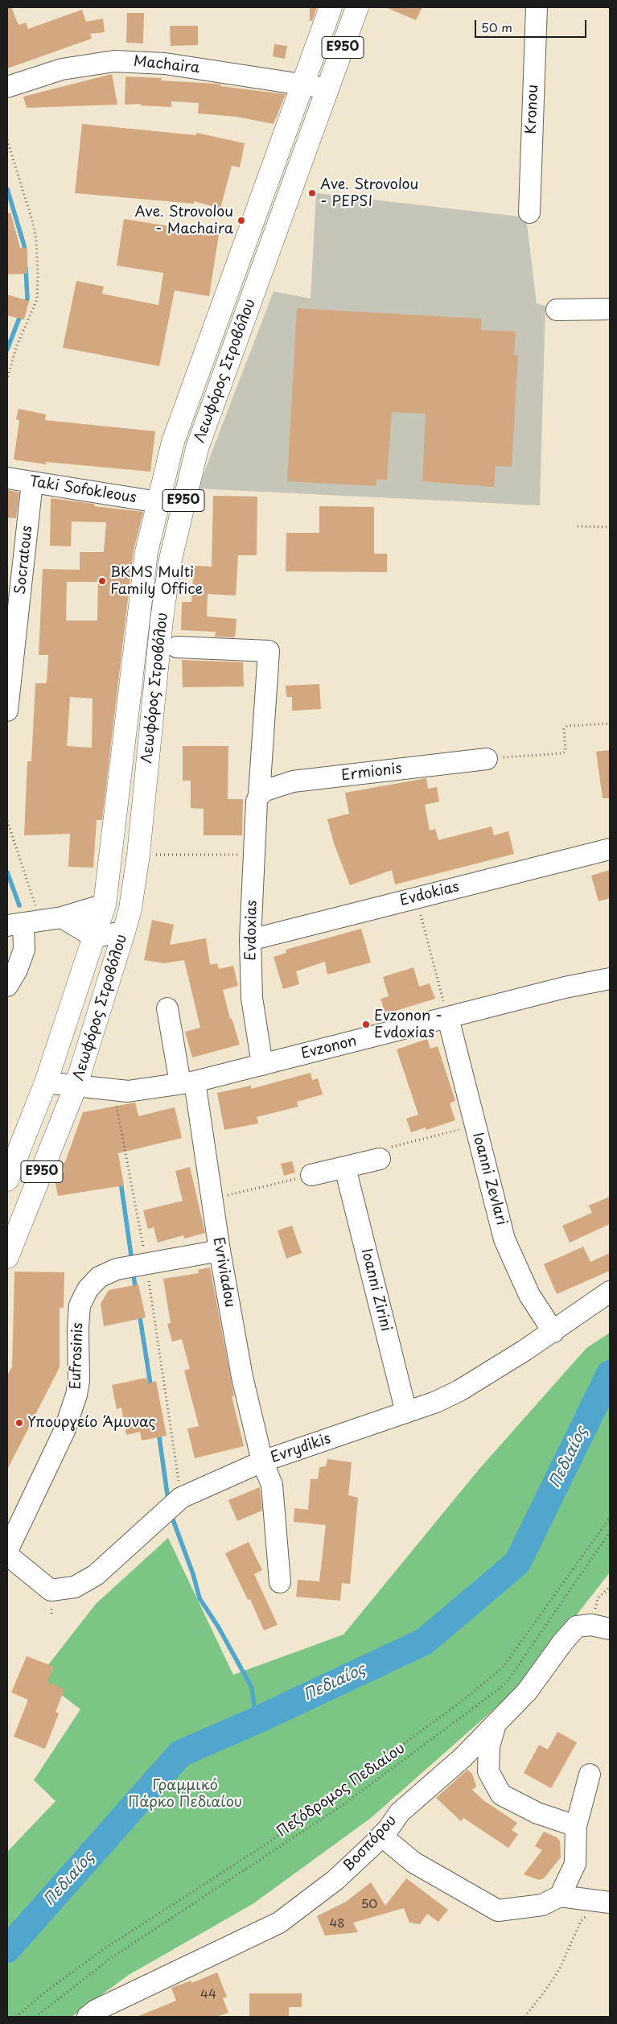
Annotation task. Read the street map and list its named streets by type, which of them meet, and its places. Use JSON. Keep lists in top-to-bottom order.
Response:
{
  "streets": {
    "main road": ["E950", "Λεωφόρος Στροβόλου"],
    "street": [
      "Machaira",
      "Kronou",
      "Taki Sofokleous",
      "Socratous",
      "Ermionis",
      "Evdokias",
      "Evdoxias",
      "Evzonon",
      "Ioanni Zevlari",
      "Evriviadou",
      "Ioanni Zirini",
      "Eufrosinis",
      "Evrydikis",
      "Βοσπόρου"
    ],
    "path": ["Πεζόδρομος Πεδιαίου"]
  },
  "crossings": [
    ["Machaira", "Λεωφόρος Στροβόλου"],
    ["Λεωφόρος Στροβόλου", "Taki Sofokleous"],
    ["Λεωφόρος Στροβόλου", "Evzonon"],
    ["Taki Sofokleous", "Socratous"],
    ["Ermionis", "Evdoxias"],
    ["Evdokias", "Evdoxias"],
    ["Evdoxias", "Evzonon"],
    ["Evzonon", "Ioanni Zevlari"],
    ["Evzonon", "Evriviadou"],
    ["Ioanni Zevlari", "Evrydikis"],
    ["Evriviadou", "Eufrosinis"],
    ["Evriviadou", "Evrydikis"],
    ["Ioanni Zirini", "Evrydikis"]
  ],
  "water": ["Πεδιαίος"],
  "parks": ["Γραμμικό Πάρκο Πεδιαίου"],
  "places": [
    "Ave. Strovolou - PEPSI",
    "Ave. Strovolou - Machaira",
    "BKMS Multi Family Office",
    "Evzonon - Evdoxias",
    "Υπουργείο Άμυνας"
  ],
  "house_numbers": ["50", "48", "44"],
  "scale_bar": "50 m"
}
